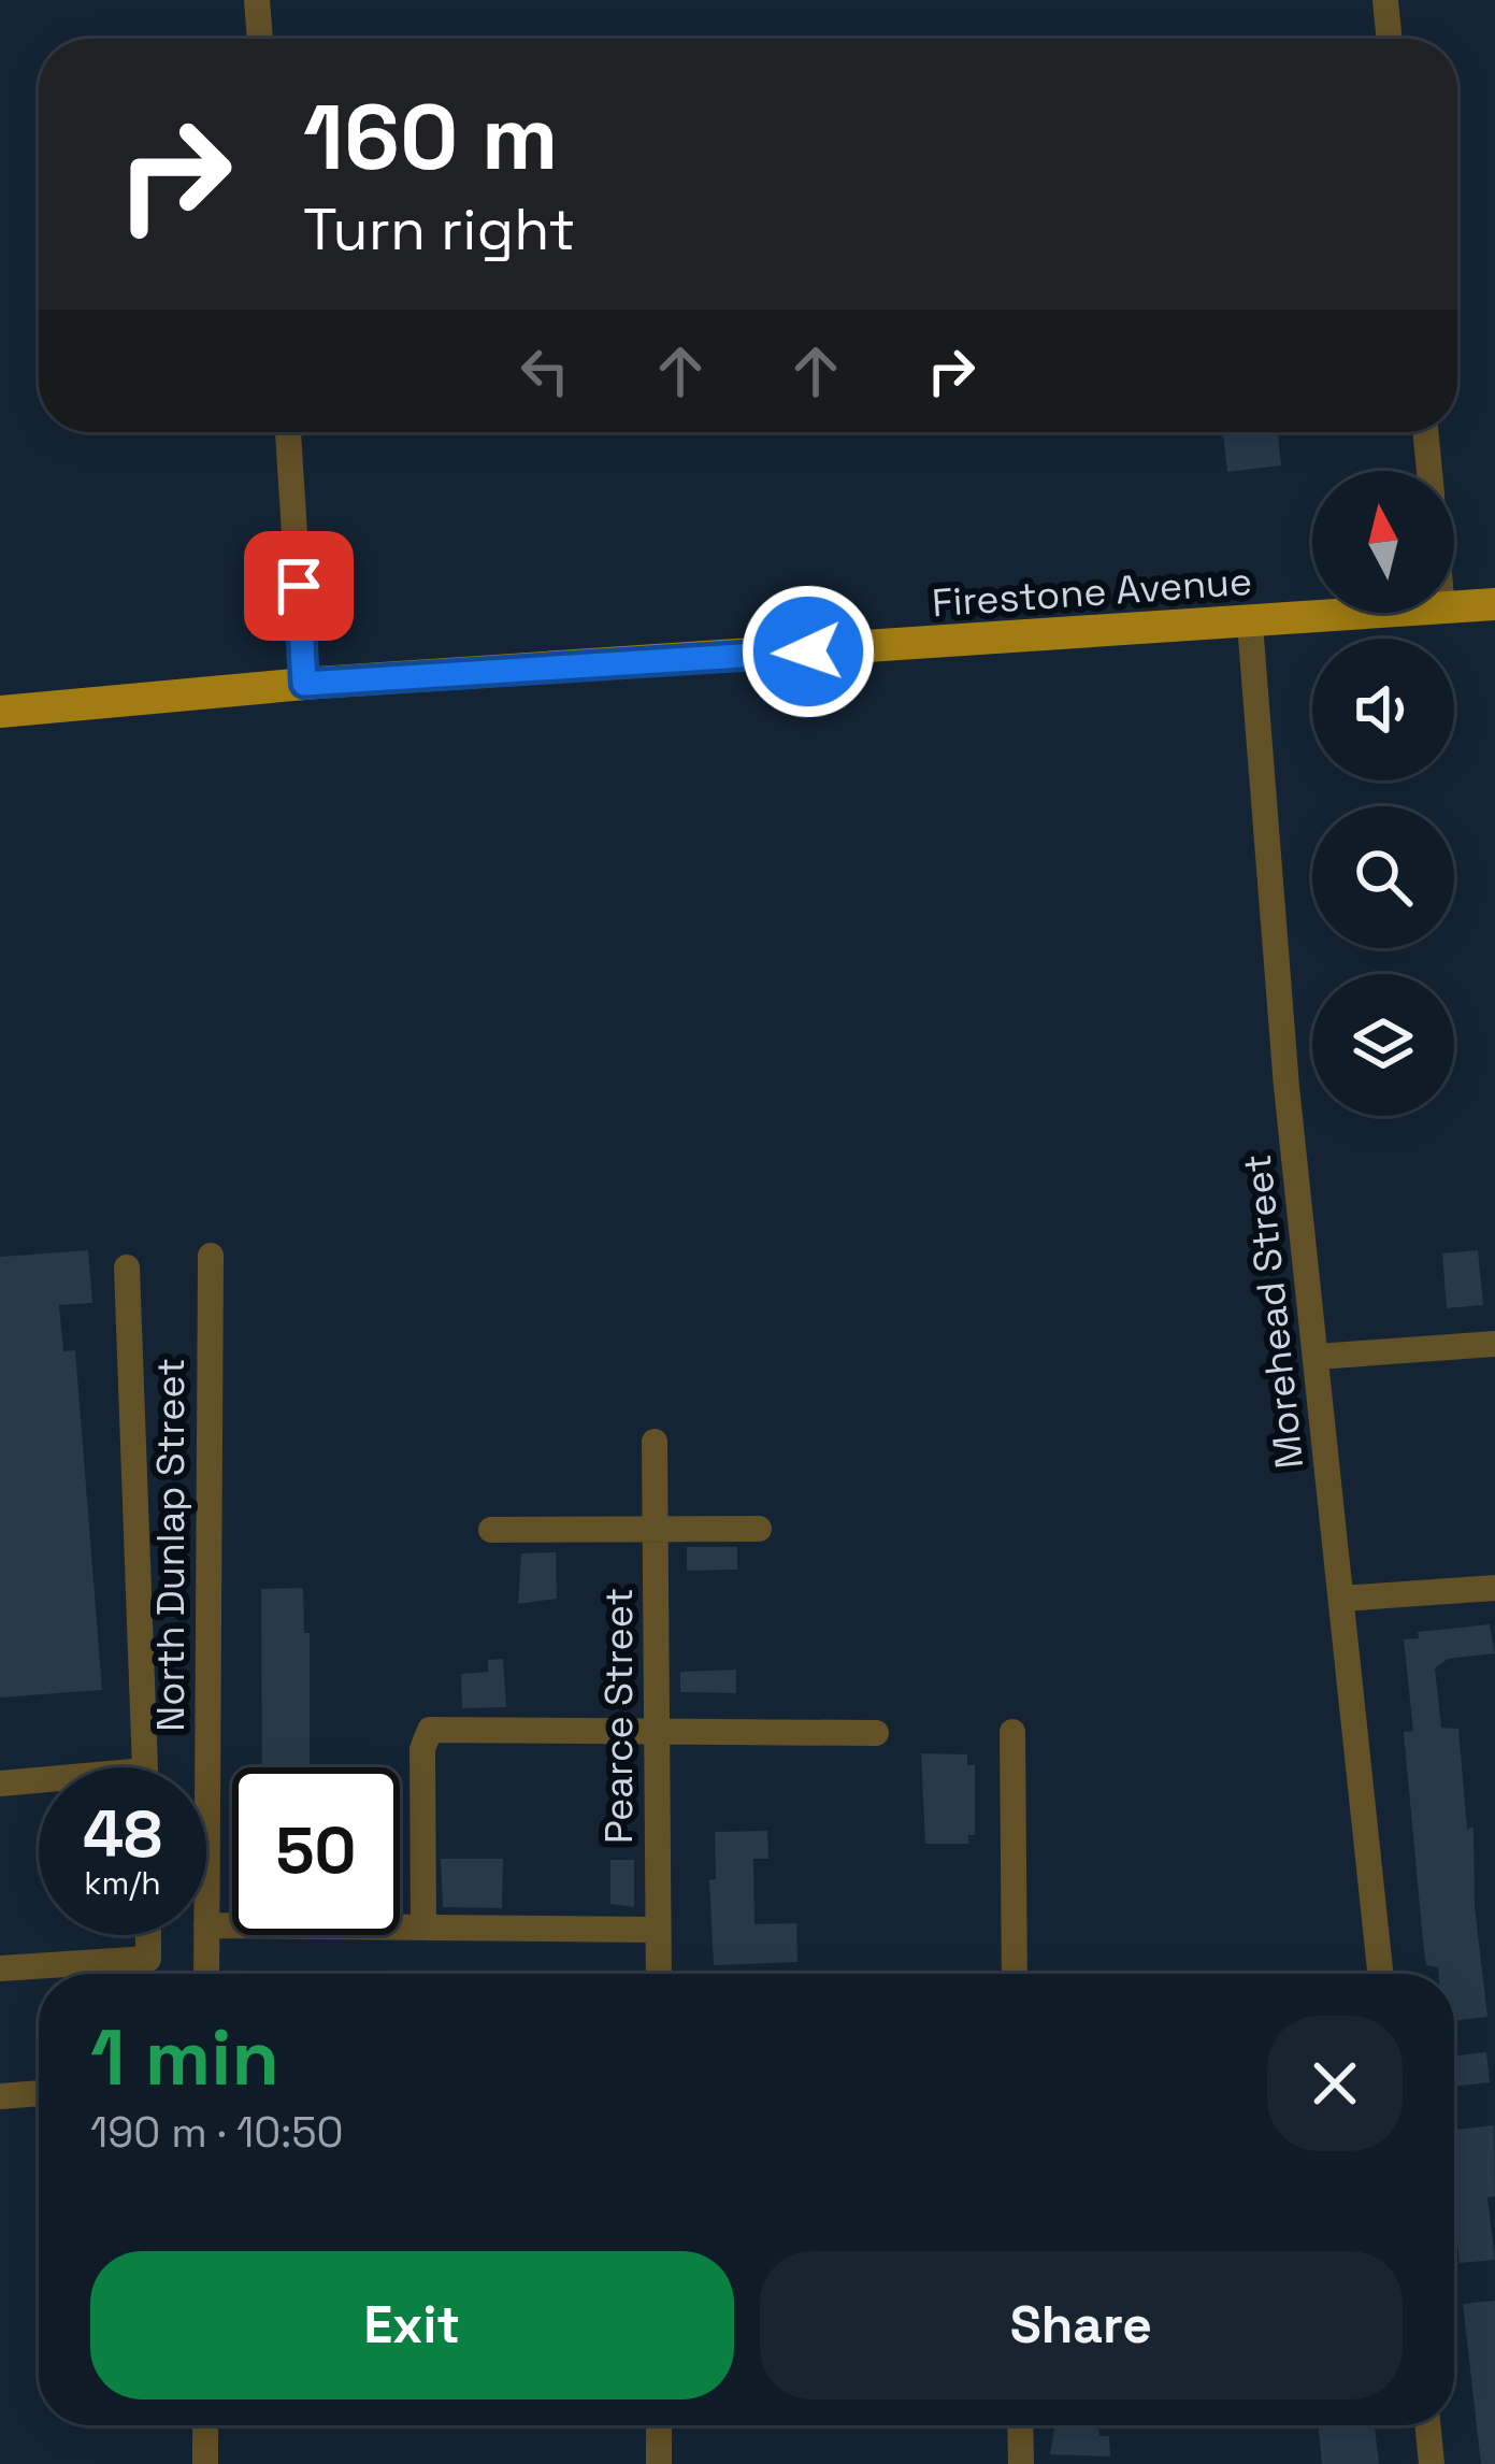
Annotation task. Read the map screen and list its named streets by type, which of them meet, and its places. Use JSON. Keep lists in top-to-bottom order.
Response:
{
  "streets": {
    "main road": ["Firestone Avenue"],
    "street": ["Morehead Street", "North Dunlap Street", "Pearce Street"]
  },
  "crossings": [
    ["Firestone Avenue", "Morehead Street"]
  ],
  "north": "top",
  "page": {
    "turn": ["160 m", "Turn right"],
    "speed": "48 km/h",
    "limit": "50",
    "heading": ["1 min", "190 m · 10:50"],
    "buttons": ["Exit", "Share"]
  }
}
